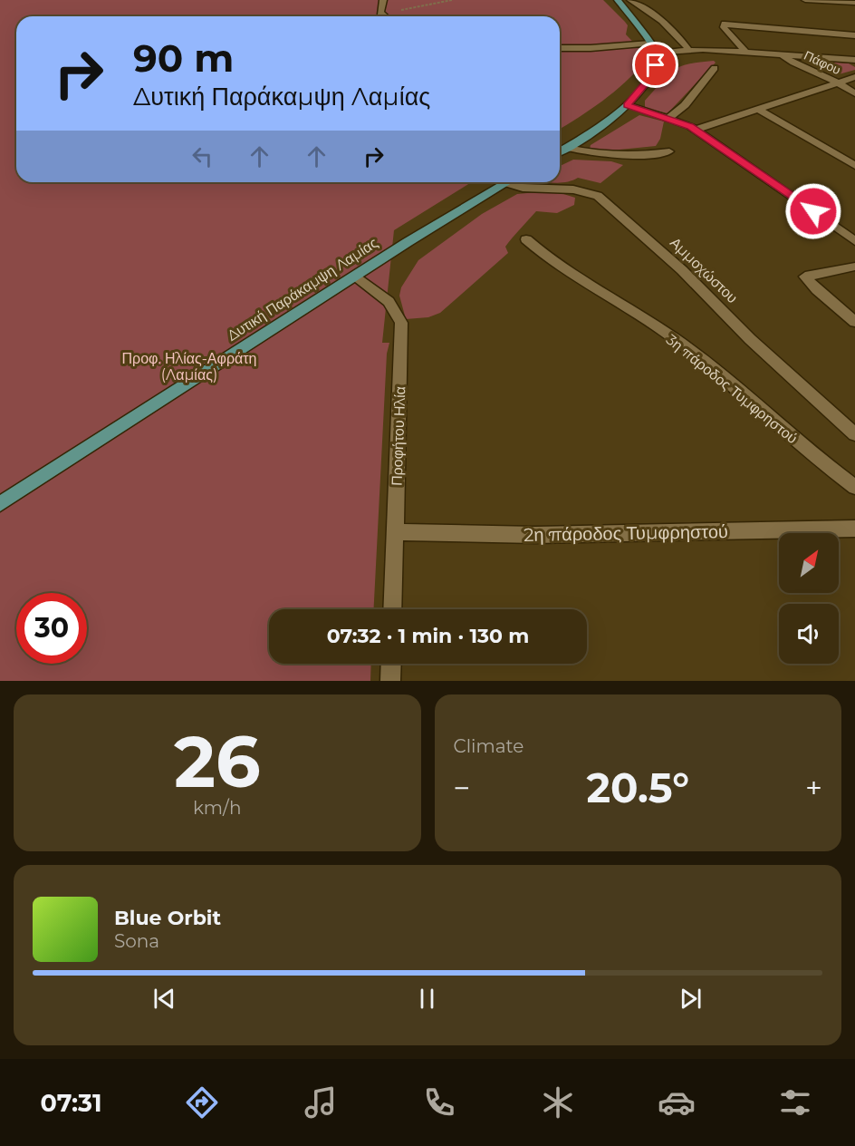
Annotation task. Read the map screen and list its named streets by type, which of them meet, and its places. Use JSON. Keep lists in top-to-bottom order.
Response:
{
  "streets": {
    "main road": ["Δυτική Παράκαμψη Λαμίας"],
    "street": [
      "Πάφου",
      "Αμμοχώστου",
      "3η πάροδος Τυμφρηστού",
      "Προφήτου Ηλία",
      "2η πάροδος Τυμφρηστού"
    ]
  },
  "crossings": [
    ["Δυτική Παράκαμψη Λαμίας", "Προφήτου Ηλία"],
    ["Προφήτου Ηλία", "2η πάροδος Τυμφρηστού"]
  ],
  "parks": ["Προφ. Ηλίας-Αφράτη (Λαμίας)"],
  "north": "top right",
  "page": {
    "turn": ["90 m", "Δυτική Παράκαμψη Λαμίας"],
    "limit": "30",
    "trip": "07:32 · 1 min · 130 m",
    "tile": [
      ["26", "km/h"],
      "Climate"
    ],
    "heat": ["−", "20.5°", "+"],
    "song": ["Blue Orbit", "Sona"],
    "tabs": "07:31"
  }
}
